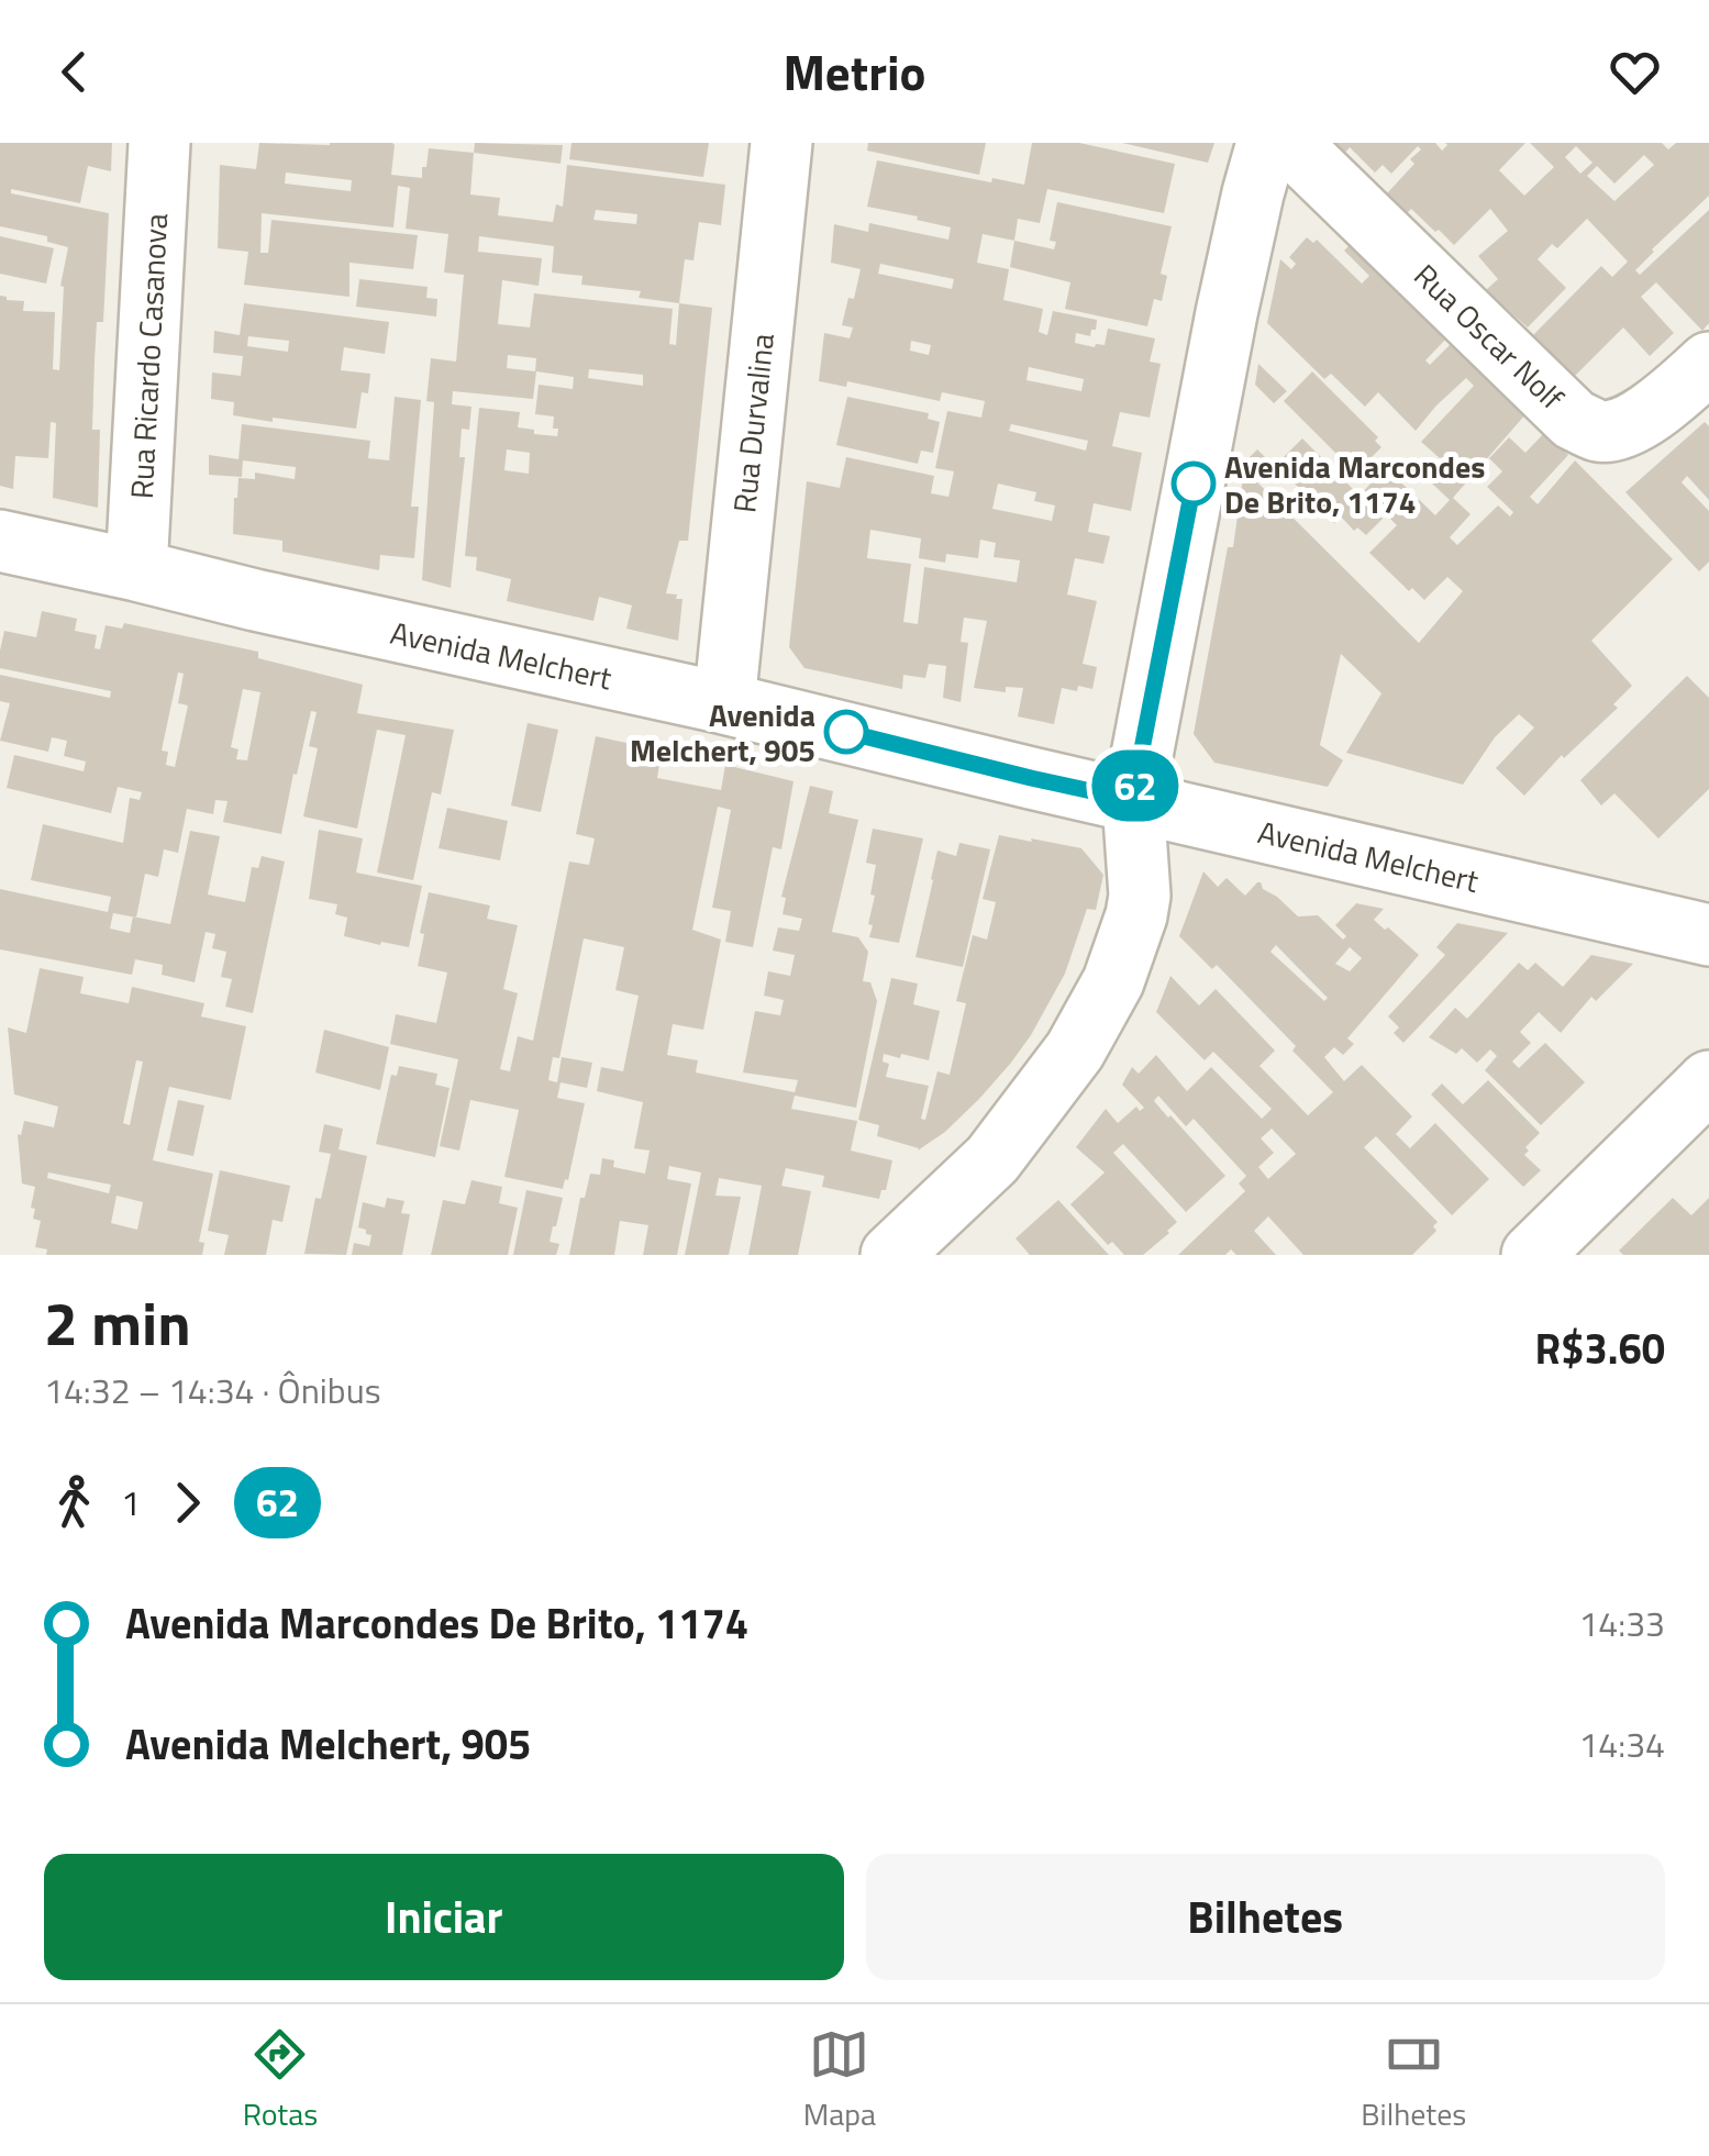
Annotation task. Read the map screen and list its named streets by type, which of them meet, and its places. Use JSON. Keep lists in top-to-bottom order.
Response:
{
  "streets": {
    "street": [
      "Rua Oscar Nolf",
      "Rua Ricardo Casanova",
      "Rua Durvalina",
      "Avenida Melchert"
    ]
  },
  "crossings": [
    ["Rua Ricardo Casanova", "Avenida Melchert"],
    ["Rua Durvalina", "Avenida Melchert"]
  ],
  "places": ["Avenida Marcondes De Brito, 1174", "Avenida Melchert, 905"],
  "lines": ["bus line 62"],
  "page": {
    "header": "Metrio",
    "on_map": "62",
    "heading": ["2 min", "14:32 – 14:34 · Ônibus", "R$3.60"],
    "legs": ["1", "62"],
    "list": [
      {
        "name": "Avenida Marcondes De Brito, 1174",
        "value": "14:33"
      },
      {
        "name": "Avenida Melchert, 905",
        "value": "14:34"
      }
    ],
    "buttons": ["Iniciar", "Bilhetes"],
    "tabs": ["Rotas", "Mapa", "Bilhetes"]
  }
}
